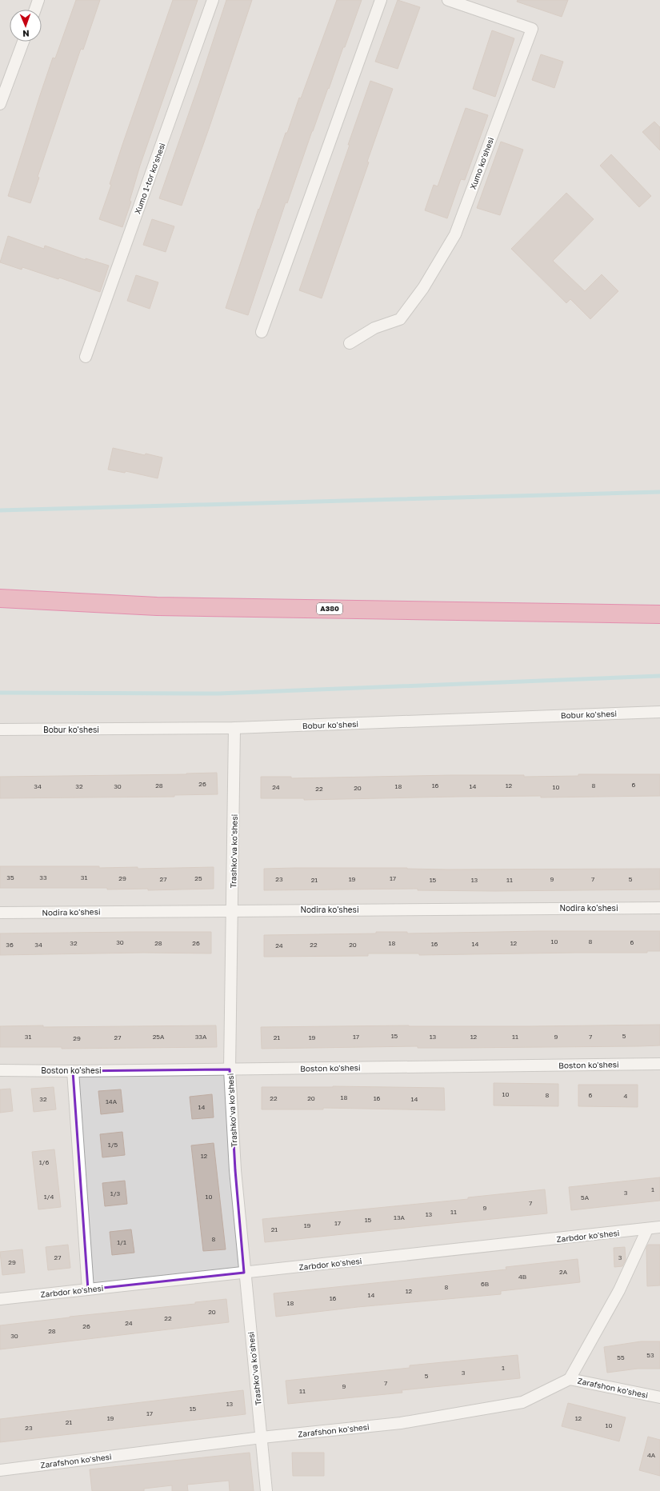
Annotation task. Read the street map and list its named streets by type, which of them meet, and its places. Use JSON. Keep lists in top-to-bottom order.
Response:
{
  "streets": {
    "highway": ["A380"],
    "street": [
      "Xumo ko'shesi",
      "Xumo 1-tor ko'shesi",
      "Bobur ko'shesi",
      "Trashko'va ko'shesi",
      "Nodira ko'shesi",
      "Boston ko'shesi",
      "Zarbdor ko'shesi",
      "Zarafshon ko'shesi"
    ]
  },
  "crossings": [
    ["Bobur ko'shesi", "Trashko'va ko'shesi"],
    ["Trashko'va ko'shesi", "Nodira ko'shesi"],
    ["Trashko'va ko'shesi", "Boston ko'shesi"],
    ["Trashko'va ko'shesi", "Zarbdor ko'shesi"],
    ["Trashko'va ko'shesi", "Zarafshon ko'shesi"]
  ],
  "house_numbers": [
    "26",
    "6",
    "28",
    "16",
    "12",
    "8",
    "34",
    "32",
    "30",
    "18",
    "14",
    "24",
    "10",
    "20",
    "22",
    "35",
    "33",
    "31",
    "29",
    "25",
    "17",
    "27",
    "23",
    "19",
    "9",
    "7",
    "5",
    "21",
    "15",
    "13",
    "11",
    "10",
    "8",
    "30",
    "6",
    "32",
    "28",
    "26",
    "18",
    "12",
    "16",
    "14",
    "36",
    "34",
    "22",
    "20",
    "24",
    "15",
    "5",
    "31",
    "25A",
    "33A",
    "17",
    "13",
    "12",
    "11",
    "9",
    "7",
    "27",
    "21",
    "19",
    "29",
    "10",
    "8",
    "6",
    "4",
    "18",
    "22",
    "20",
    "16",
    "32",
    "14",
    "14A",
    "14",
    "1/5",
    "12",
    "1/6",
    "1",
    "3",
    "1/3",
    "1/4",
    "10",
    "5A",
    "7",
    "9",
    "11",
    "13",
    "13A",
    "15",
    "17",
    "19",
    "21",
    "8",
    "1/1",
    "27",
    "3",
    "29",
    "2A",
    "4B",
    "6B",
    "8",
    "12",
    "14",
    "16",
    "18",
    "20",
    "22",
    "24",
    "26",
    "28",
    "30",
    "53",
    "55",
    "1",
    "3",
    "5",
    "7",
    "9",
    "11",
    "13",
    "15",
    "17",
    "19",
    "12",
    "21",
    "10",
    "23",
    "4A"
  ],
  "north": "bottom"
}
